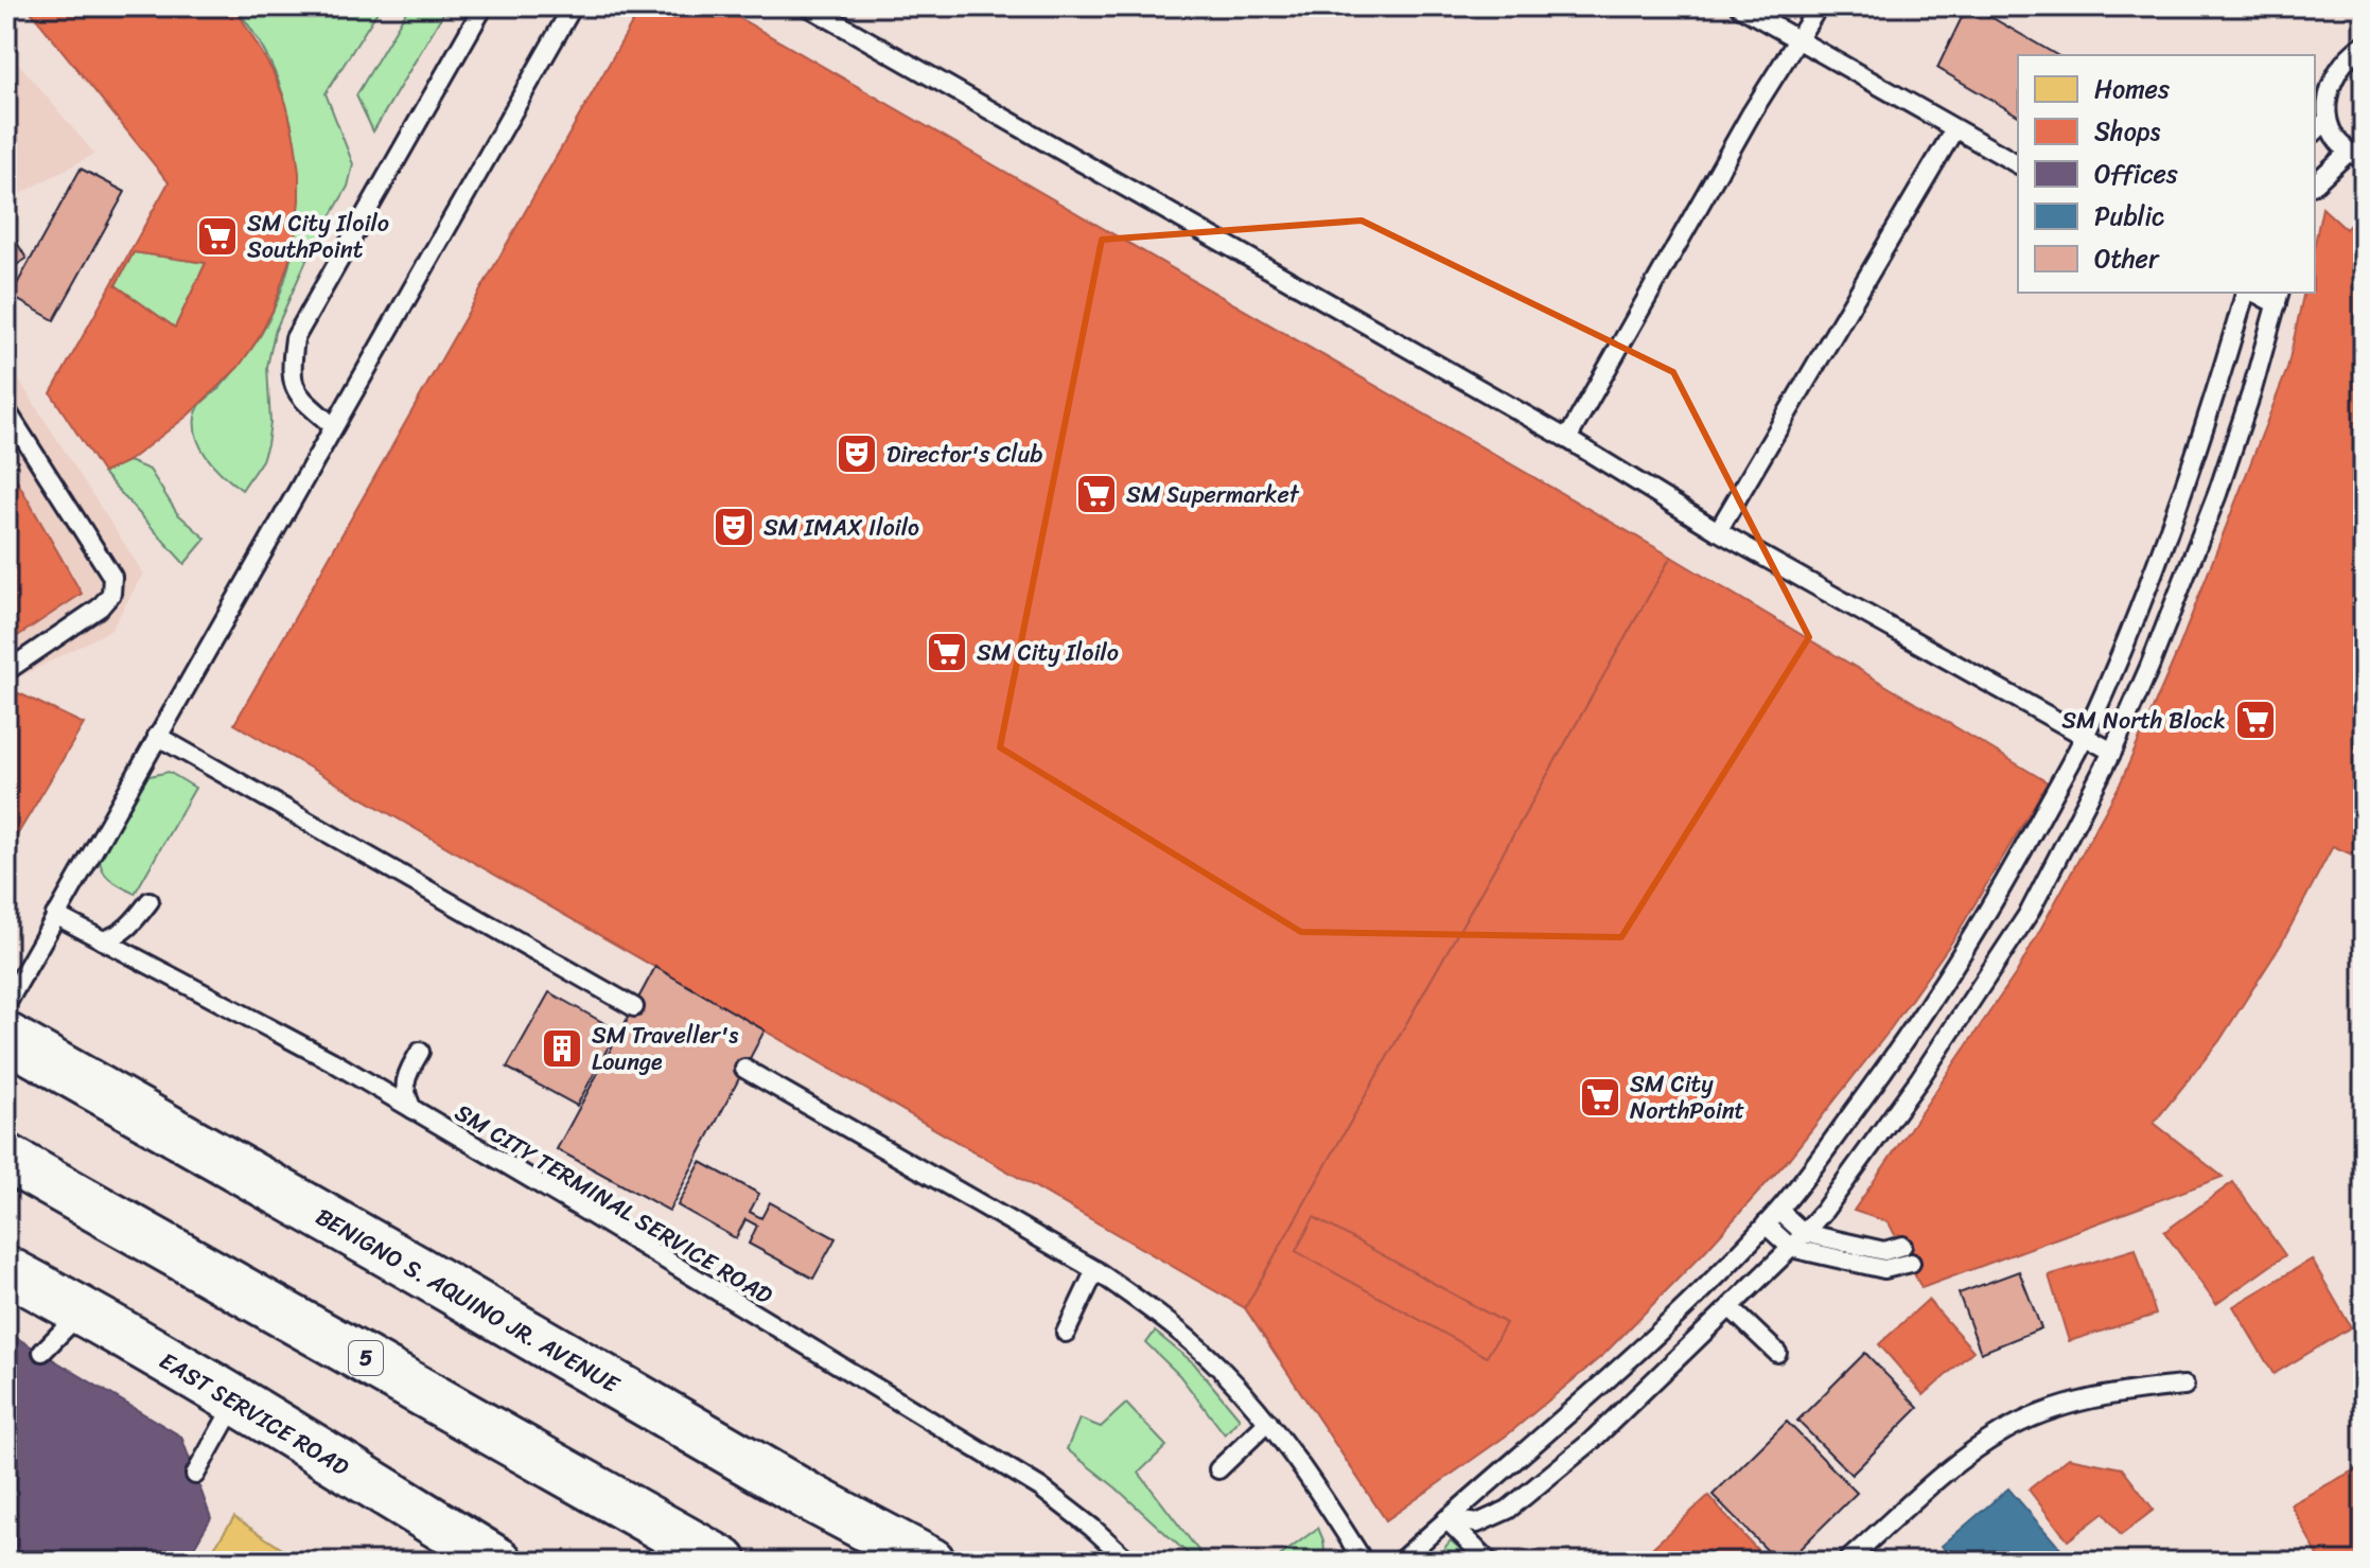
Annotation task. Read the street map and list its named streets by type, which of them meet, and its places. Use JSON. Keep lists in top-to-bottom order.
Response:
{
  "streets": {
    "main road": ["BENIGNO S. AQUINO JR. AVENUE", "5", "EAST SERVICE ROAD"],
    "lane": ["SM CITY TERMINAL SERVICE ROAD"]
  },
  "places": {
    "supermarket": [
      "SM City Iloilo SouthPoint",
      "SM Supermarket",
      "SM City Iloilo",
      "SM North Block",
      "SM City NorthPoint"
    ],
    "theatre": ["Director's Club", "SM IMAX Iloilo"],
    "building": ["SM Traveller's Lounge"]
  },
  "legend": [
    "Homes",
    "Shops",
    "Offices",
    "Public",
    "Other"
  ]
}
